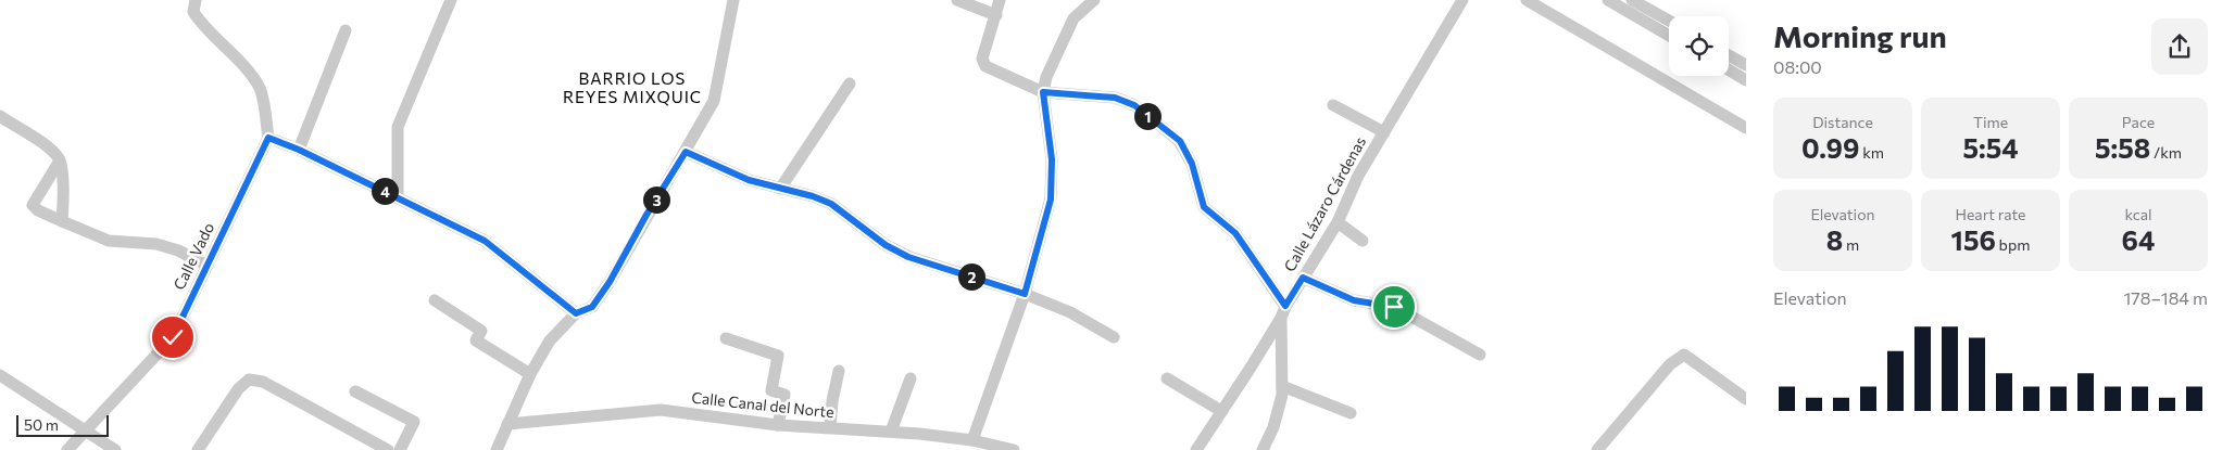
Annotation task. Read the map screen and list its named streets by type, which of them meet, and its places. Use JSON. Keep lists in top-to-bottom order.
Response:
{
  "streets": {
    "street": ["Calle Lázaro Cárdenas", "Calle Vado", "Calle Canal del Norte"]
  },
  "districts": ["BARRIO LOS REYES MIXQUIC"],
  "scale_bar": "50 m",
  "page": {
    "heading": ["Morning run", "08:00"],
    "stats": [
      ["Distance", "0.99 km"],
      ["Time", "5:54"],
      ["Pace", "5:58 /km"],
      ["Elevation", "8 m"],
      ["Heart rate", "156 bpm"],
      ["kcal", "64"]
    ],
    "pins": [
      "1",
      "4",
      "3",
      "2"
    ],
    "chart": ["Elevation", "178–184 m"],
    "scale": "50 m"
  }
}
